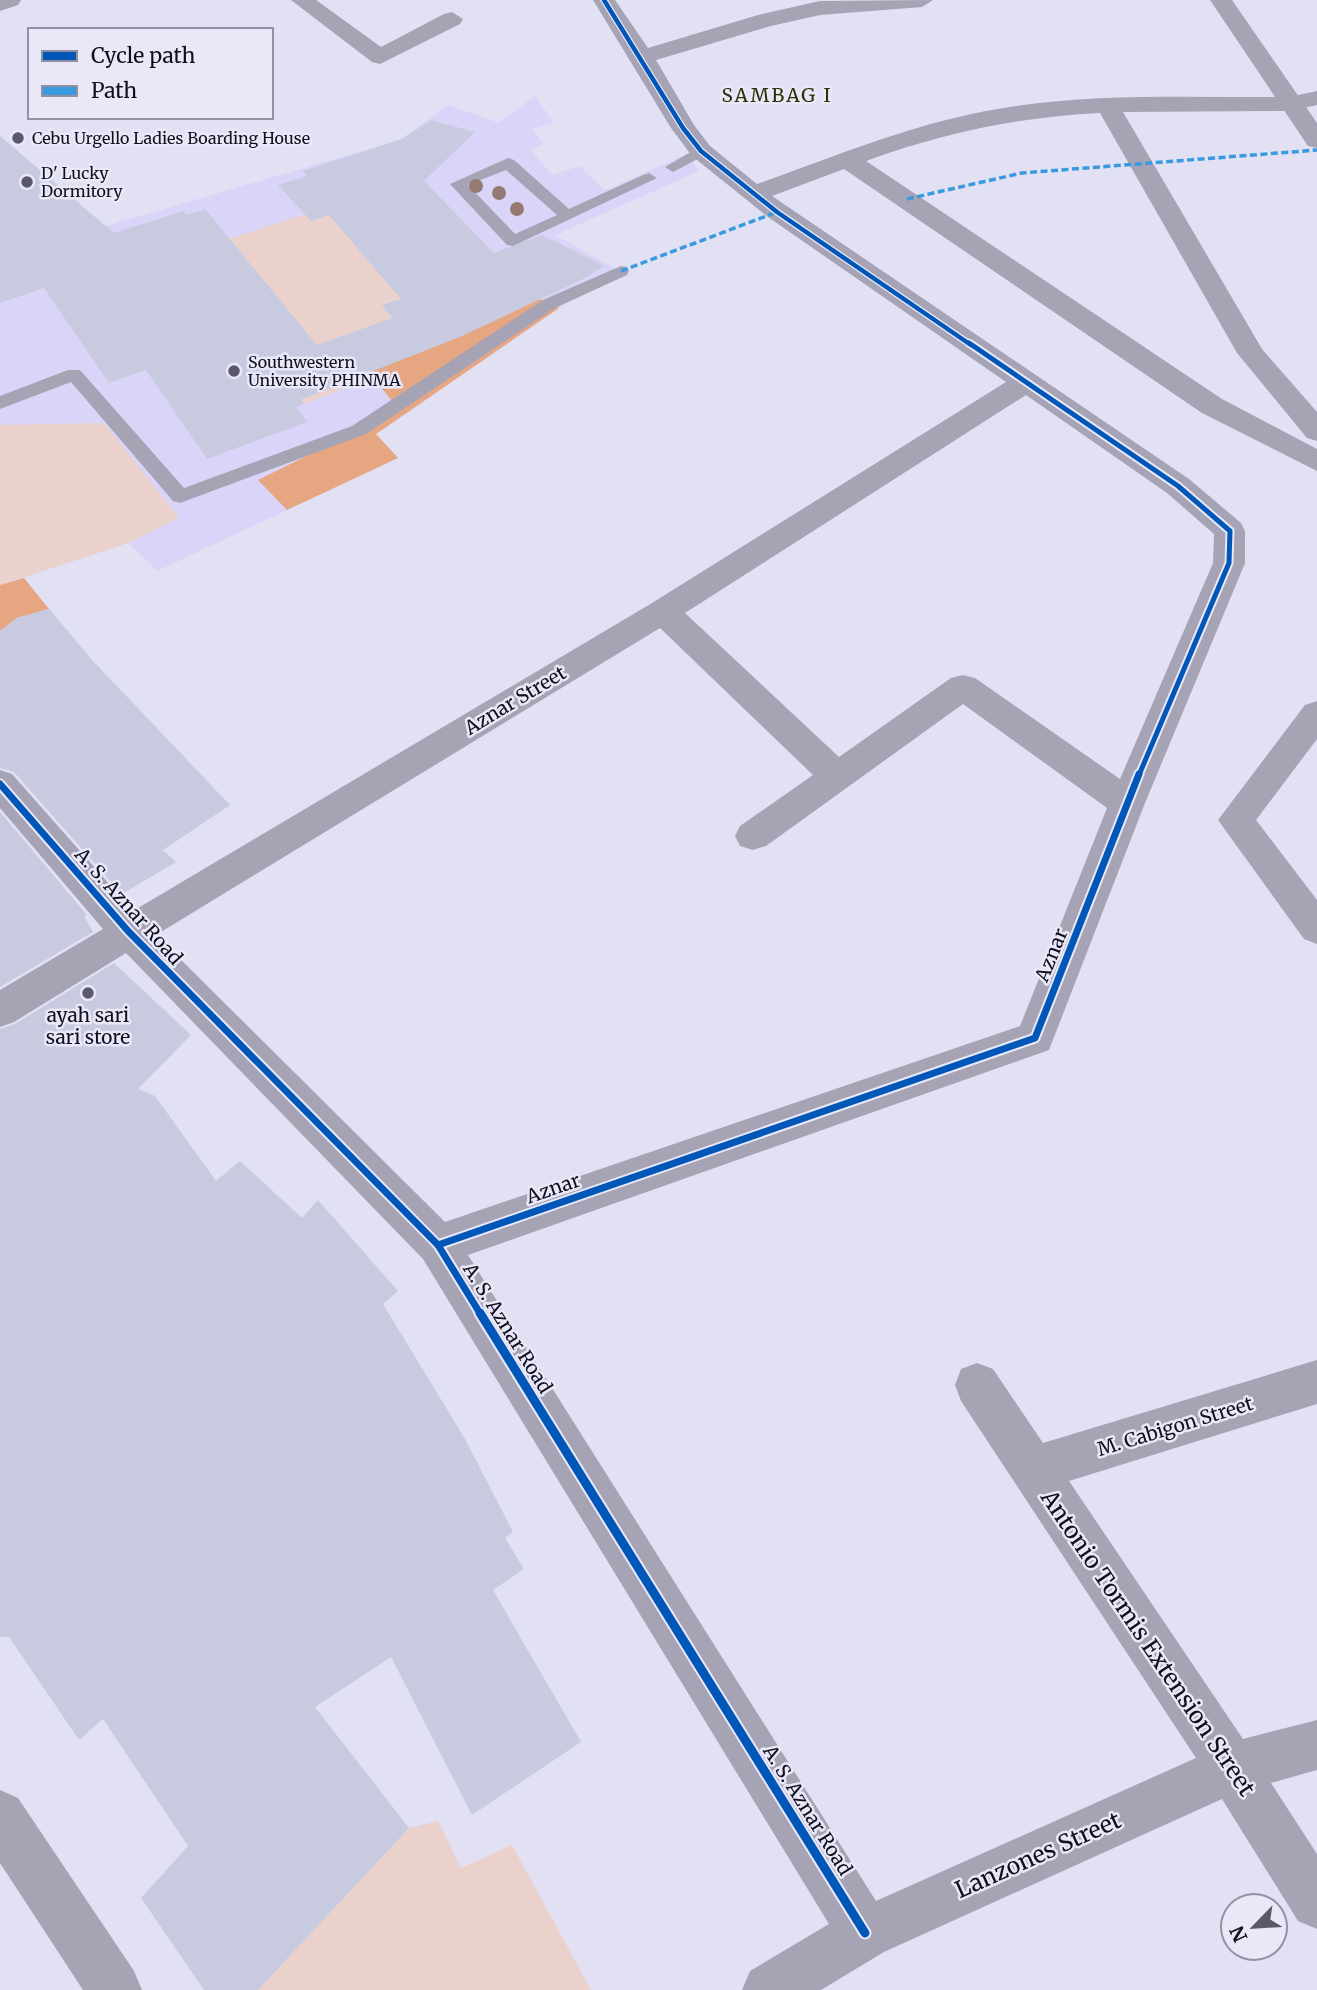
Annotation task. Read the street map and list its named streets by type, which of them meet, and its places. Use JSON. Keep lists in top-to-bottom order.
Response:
{
  "streets": {
    "street": [
      "Aznar Street",
      "A. S. Aznar Road",
      "Aznar",
      "M. Cabigon Street",
      "Antonio Tormis Extension Street",
      "Lanzones Street"
    ]
  },
  "crossings": [
    ["Aznar Street", "A. S. Aznar Road"],
    ["Aznar Street", "Aznar"],
    ["A. S. Aznar Road", "Aznar"],
    ["A. S. Aznar Road", "Lanzones Street"],
    ["M. Cabigon Street", "Antonio Tormis Extension Street"],
    ["Antonio Tormis Extension Street", "Lanzones Street"]
  ],
  "districts": ["SAMBAG I"],
  "places": [
    "Cebu Urgello Ladies Boarding House",
    "D' Lucky Dormitory",
    "Southwestern University PHINMA",
    "ayah sari sari store"
  ],
  "legend": ["Cycle path", "Path"],
  "north": "bottom left"
}
